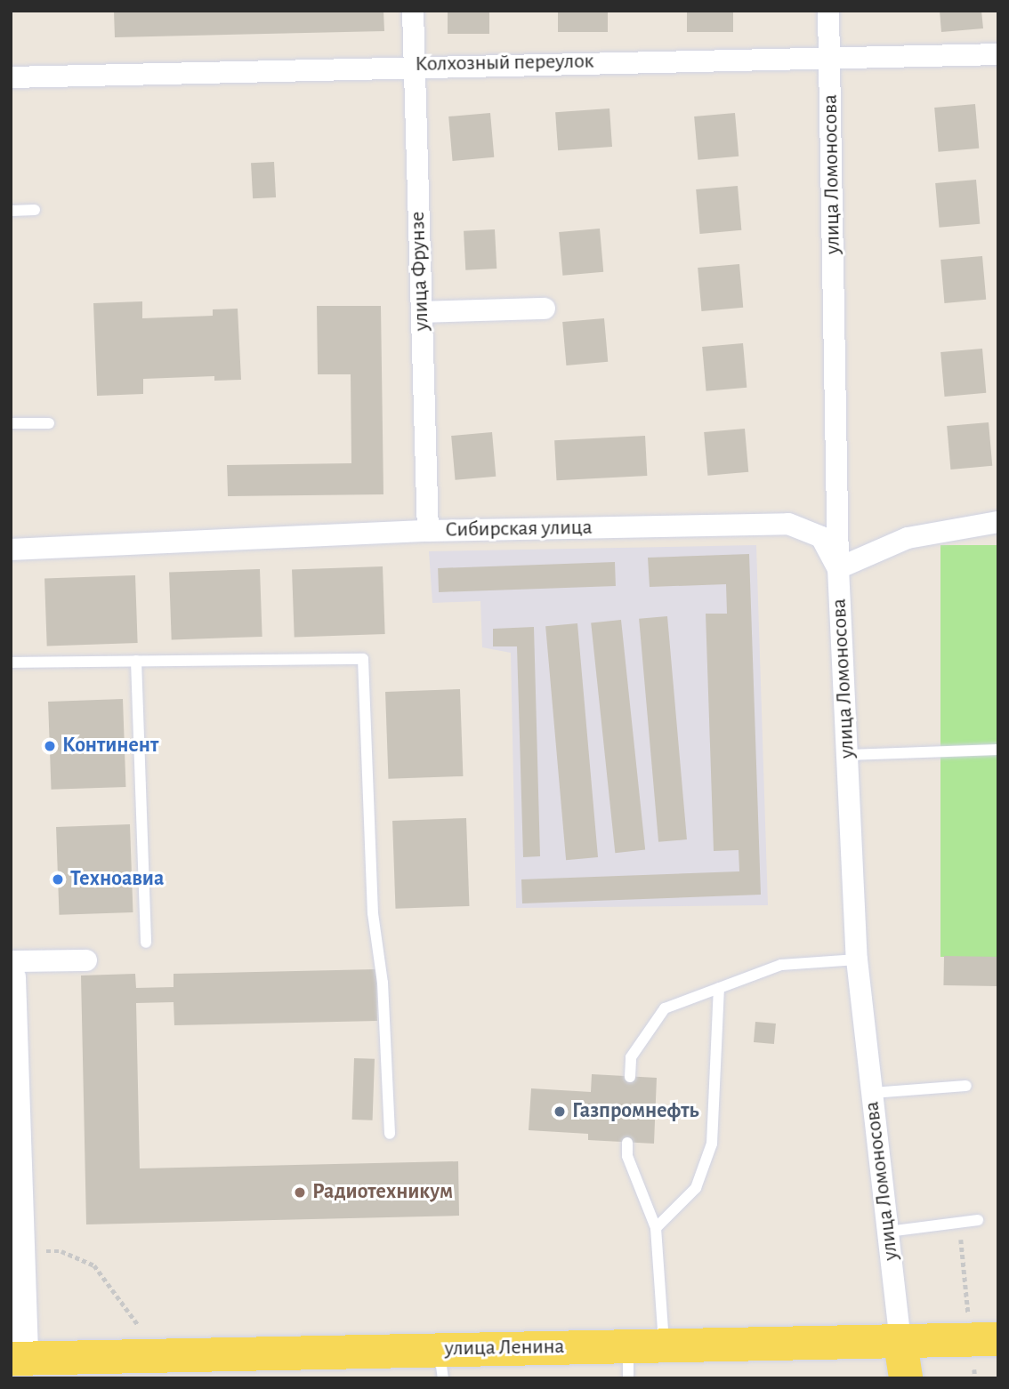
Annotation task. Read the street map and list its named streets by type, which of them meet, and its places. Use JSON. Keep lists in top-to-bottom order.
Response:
{
  "streets": {
    "main road": ["улица Ленина"],
    "street": [
      "Колхозный переулок",
      "улица Ломоносова",
      "улица Фрунзе",
      "Сибирская улица"
    ]
  },
  "crossings": [
    ["Колхозный переулок", "улица Ломоносова"],
    ["Колхозный переулок", "улица Фрунзе"],
    ["улица Ломоносова", "Сибирская улица"],
    ["улица Ломоносова", "улица Ленина"],
    ["улица Фрунзе", "Сибирская улица"]
  ],
  "places": [
    "Континент",
    "Техноавиа",
    "Газпромнефть",
    "Радиотехникум"
  ]
}
